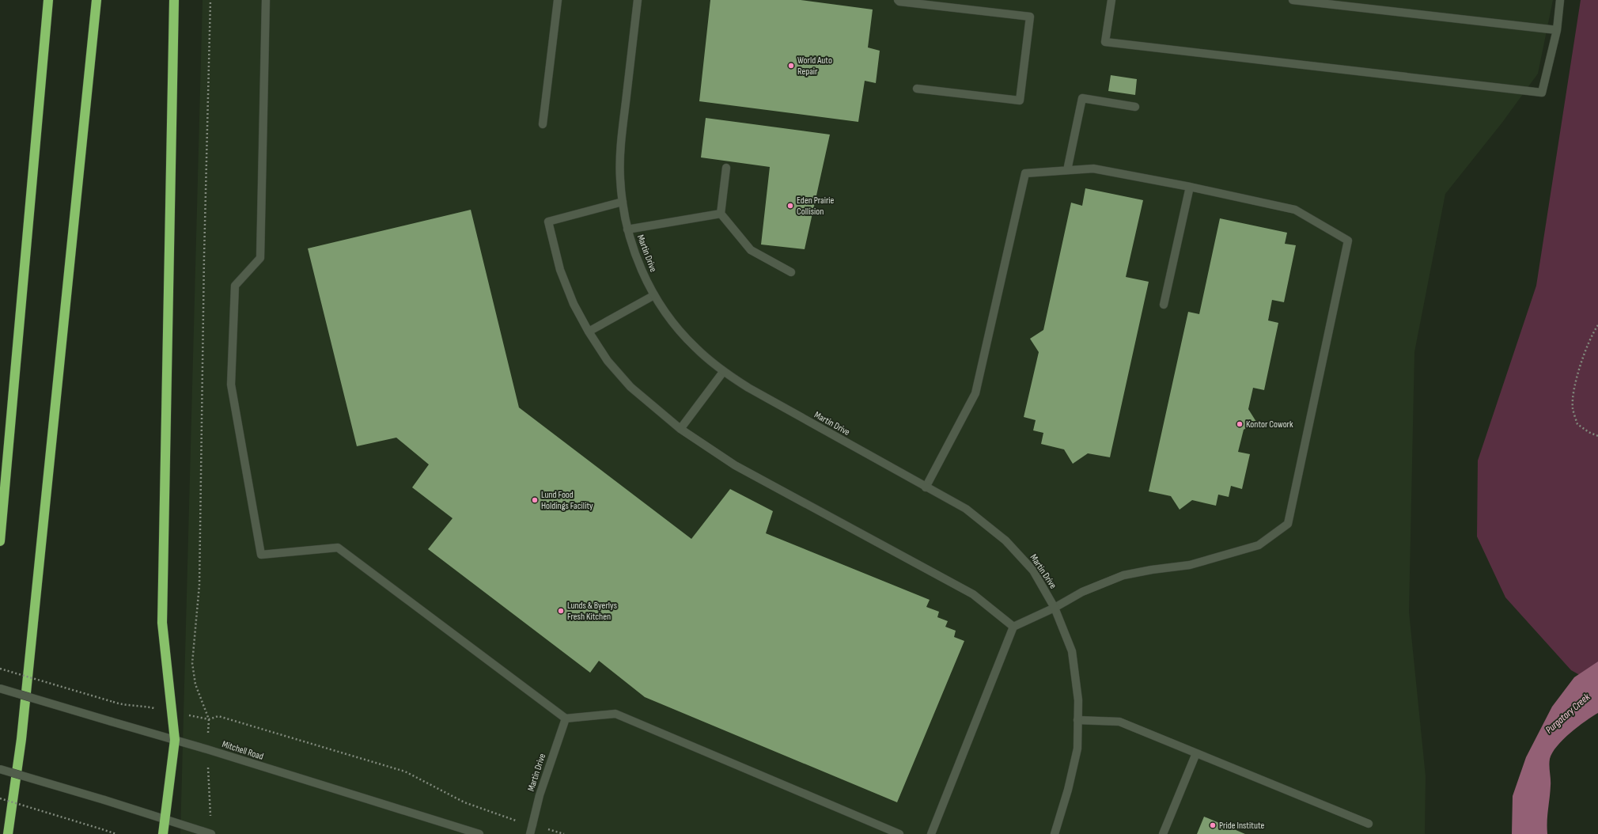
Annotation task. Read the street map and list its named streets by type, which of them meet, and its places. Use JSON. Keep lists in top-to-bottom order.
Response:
{
  "streets": {
    "street": ["Martin Drive", "Mitchell Road"]
  },
  "water": ["Purgatory Creek"],
  "places": [
    "World Auto Repair",
    "Eden Prairie Collision",
    "Kontor Cowork",
    "Lund Food Holdings Facility",
    "Lunds & Byerlys Fresh Kitchen",
    "Pride Institute"
  ]
}
